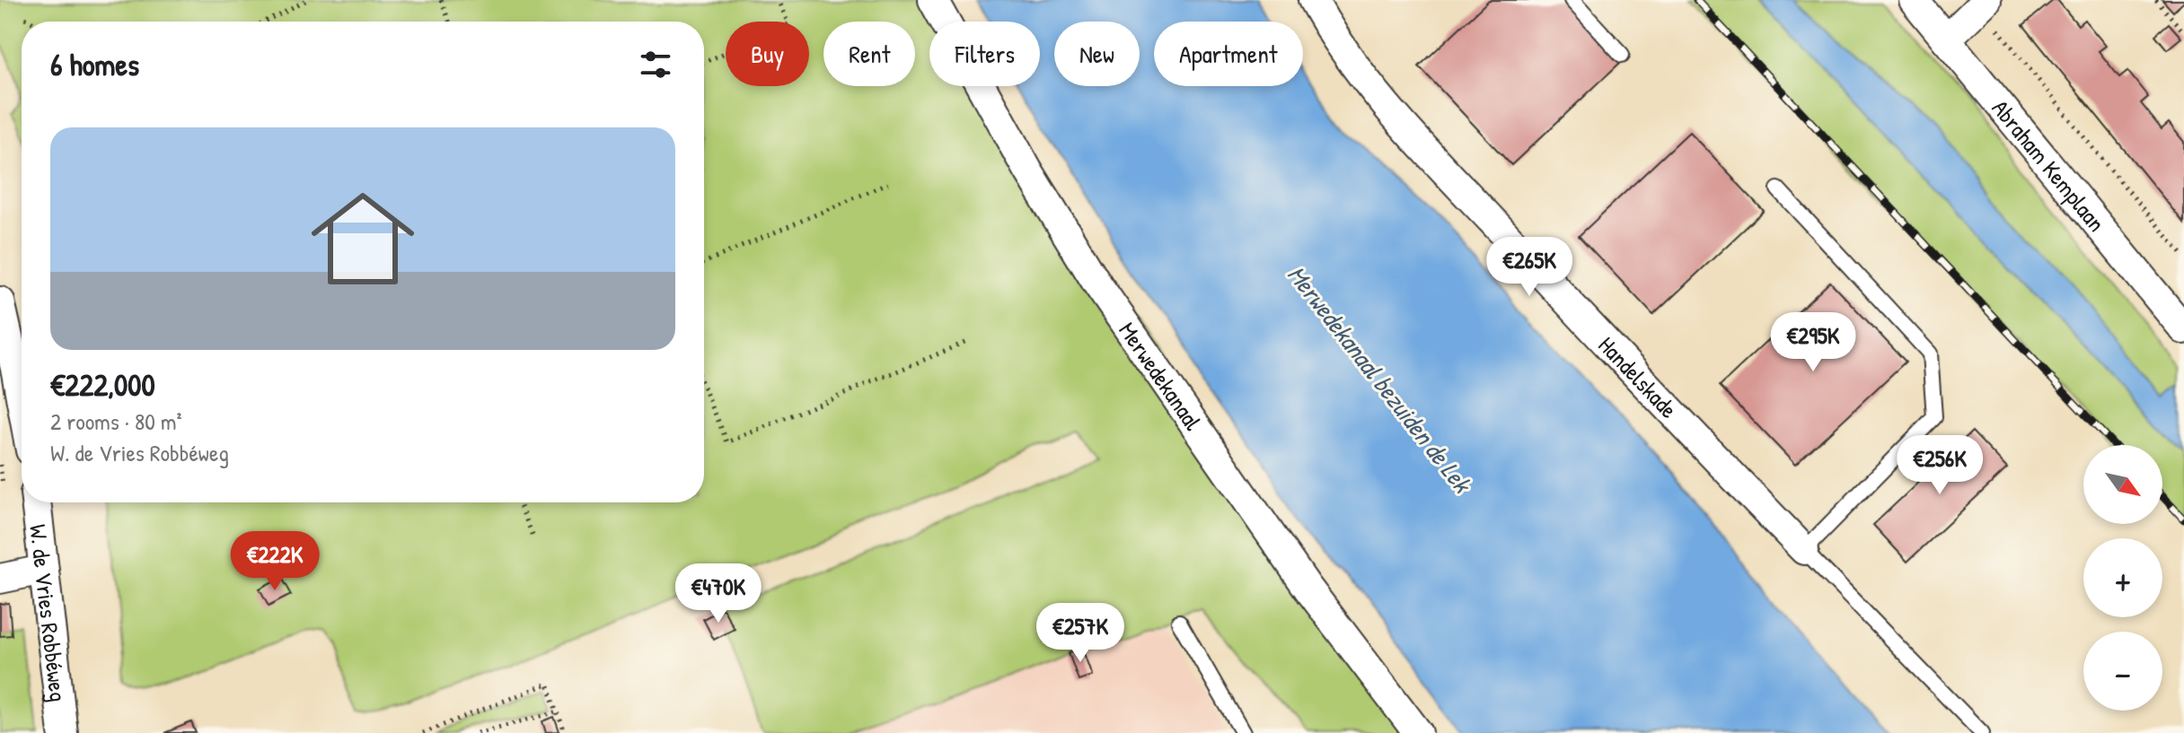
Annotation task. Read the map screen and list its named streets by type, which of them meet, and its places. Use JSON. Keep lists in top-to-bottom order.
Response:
{
  "streets": {
    "street": [
      "Abraham Kemplaan",
      "Merwedekanaal",
      "Handelskade",
      "W. de Vries Robbéweg"
    ]
  },
  "water": ["Merwedekanaal bezuiden de Lek"],
  "north": "bottom right",
  "page": {
    "chip": [
      "Buy",
      "Rent",
      "Filters",
      "New",
      "Apartment"
    ],
    "heading": "6 homes",
    "list": [
      {
        "name": "€222,000",
        "note": "2 rooms · 80 m² · W. de Vries Robbéweg"
      }
    ],
    "price": [
      "€265K",
      "€295K",
      "€256K",
      "€222K",
      "€470K",
      "€257K"
    ],
    "map_buttons": ["+", "−"]
  }
}
